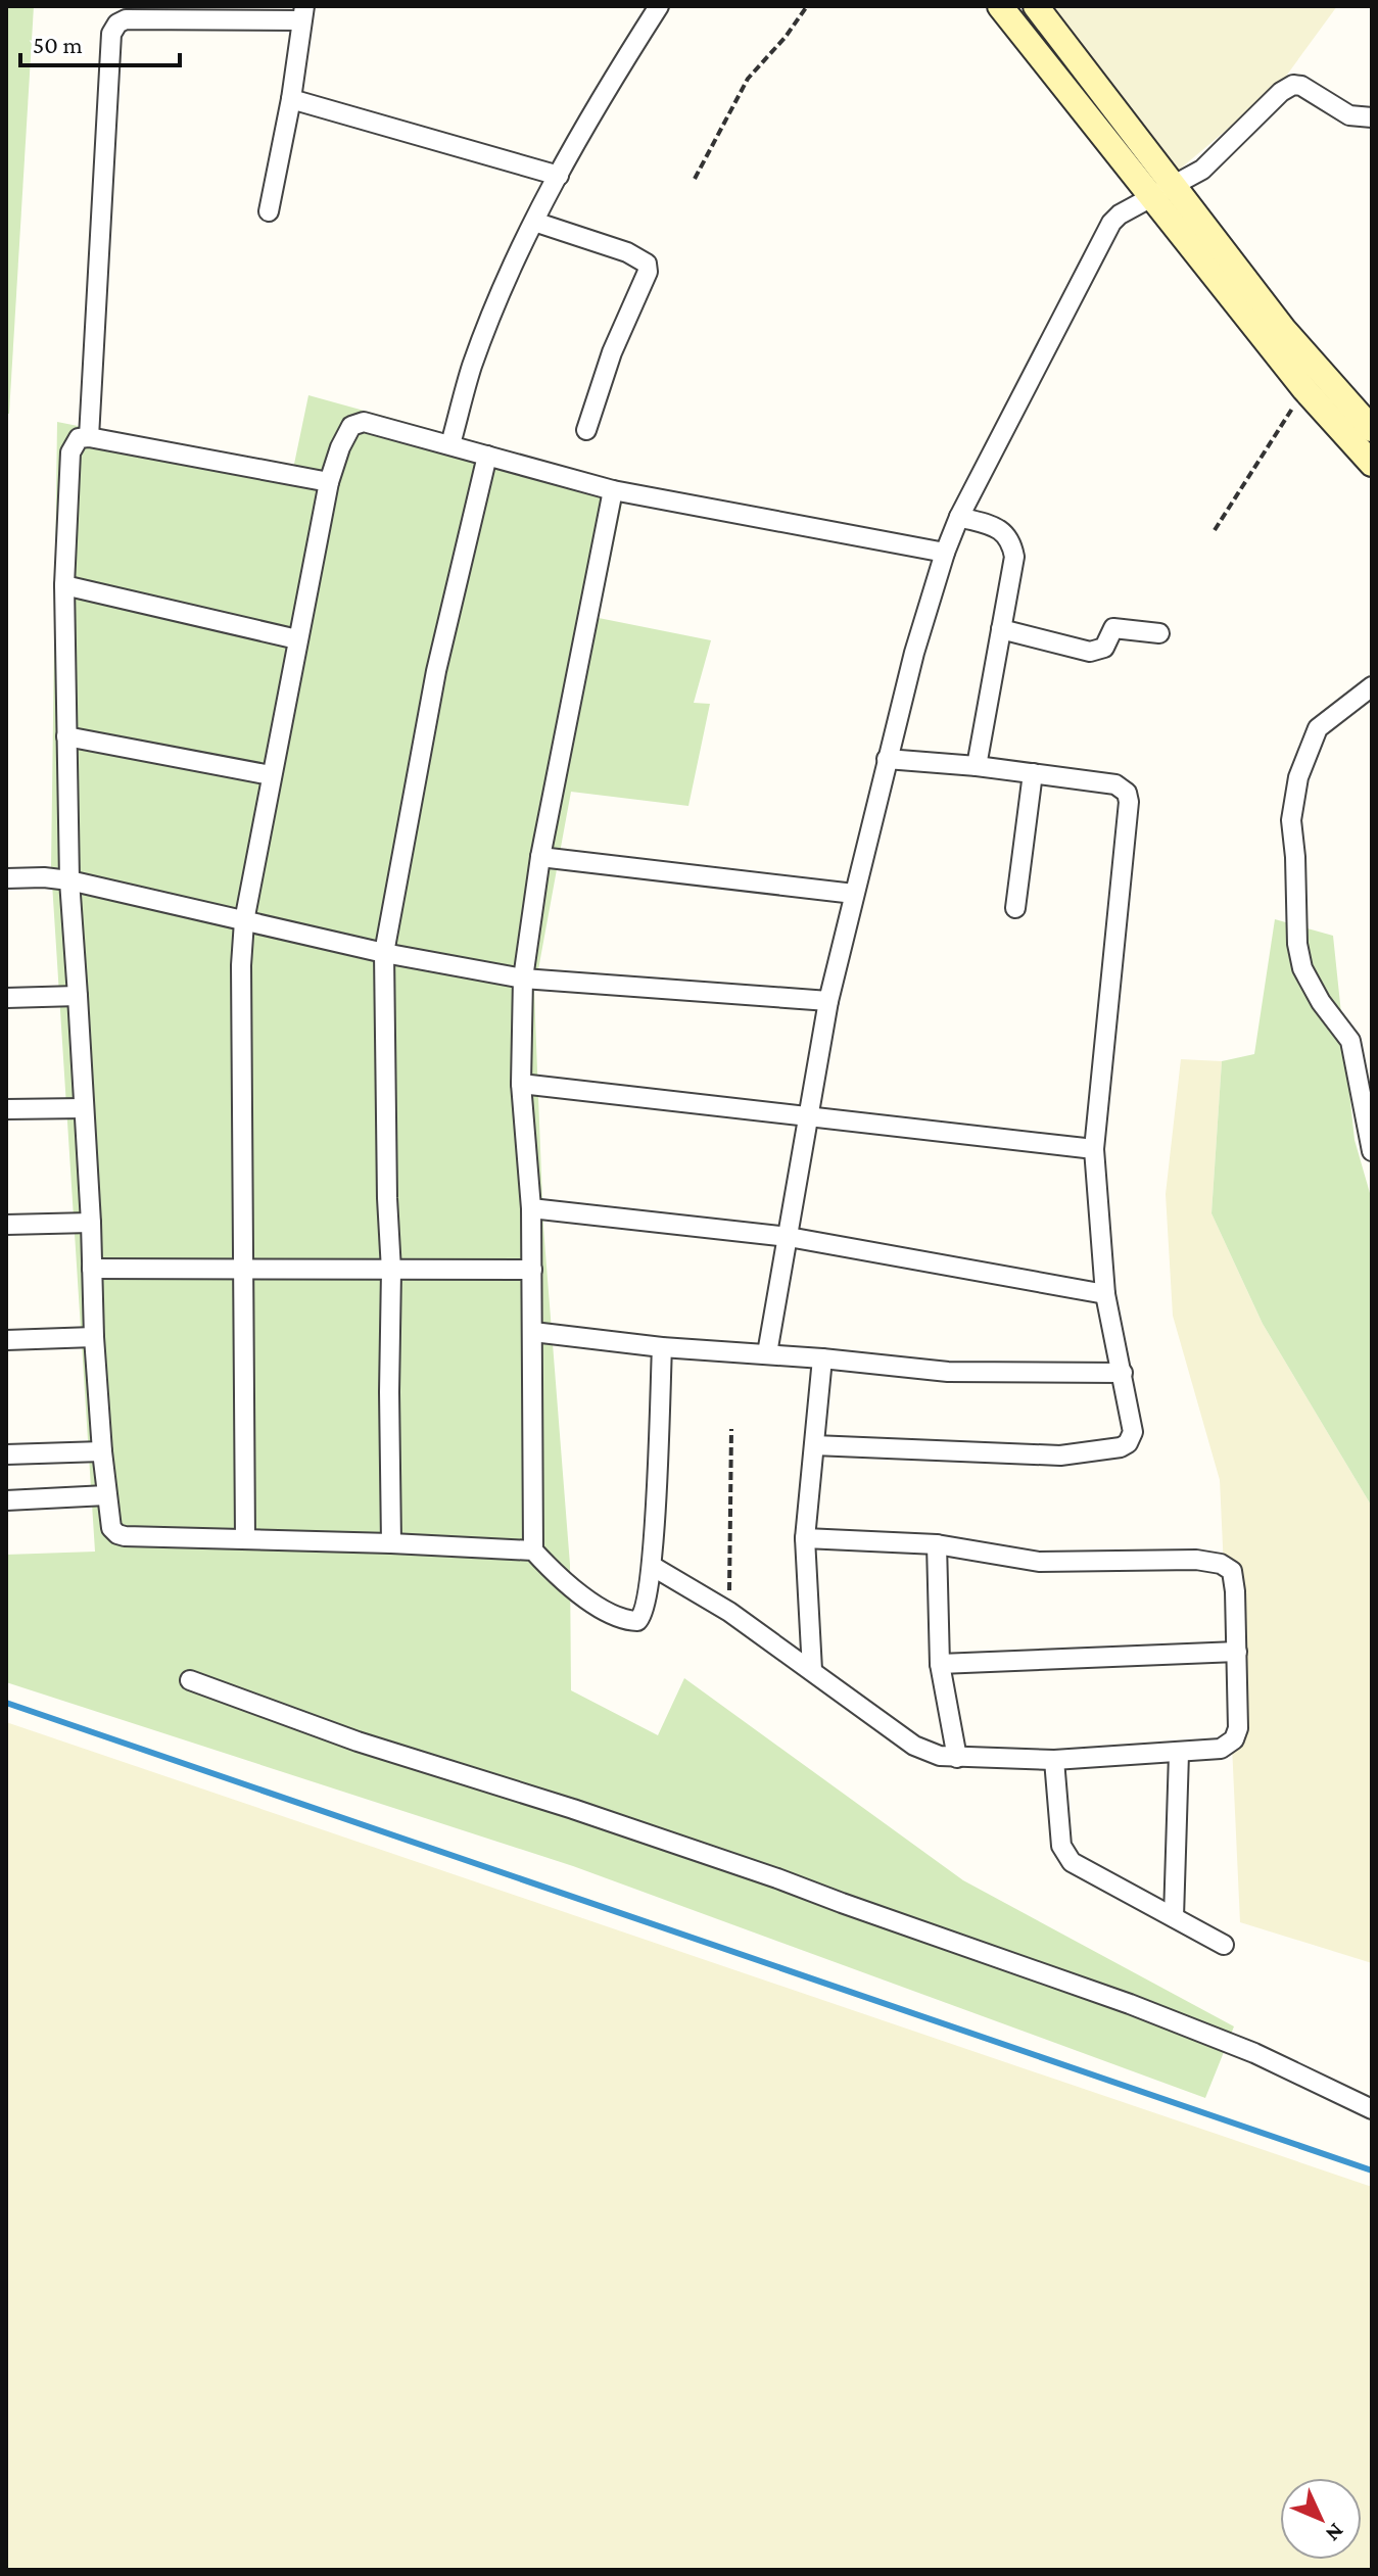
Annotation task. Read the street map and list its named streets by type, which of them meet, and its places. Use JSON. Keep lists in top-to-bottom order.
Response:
{
  "scale_bar": "50 m",
  "north": "bottom right"
}
